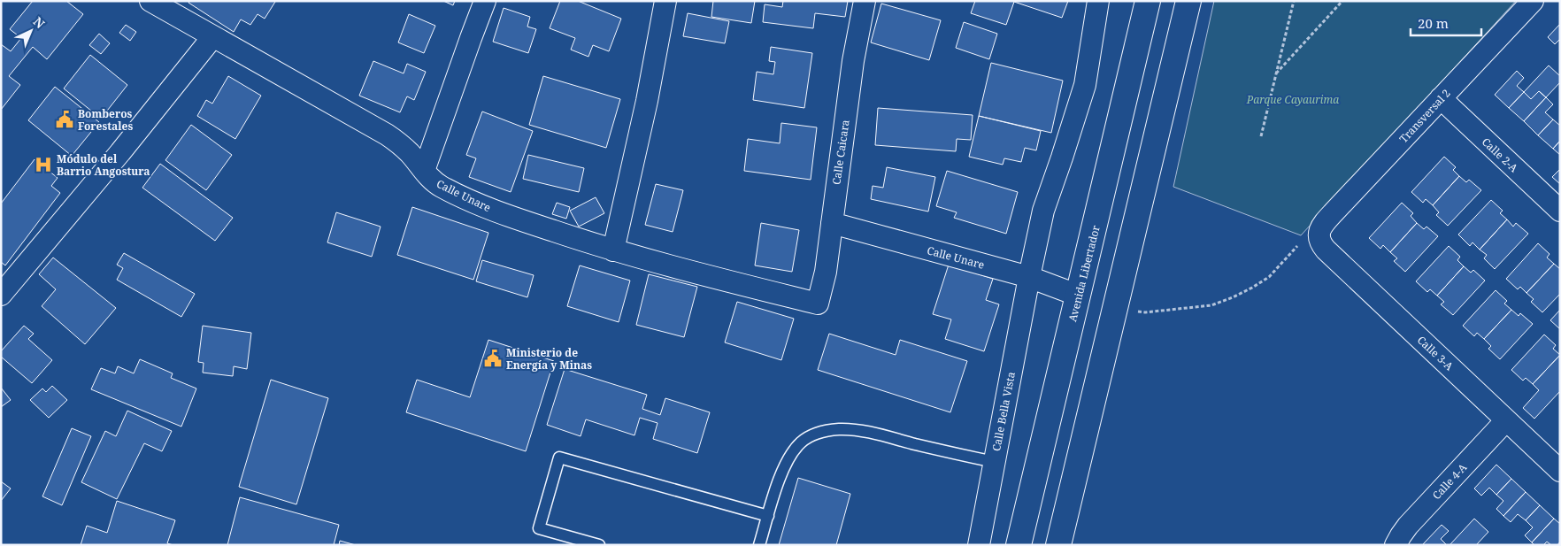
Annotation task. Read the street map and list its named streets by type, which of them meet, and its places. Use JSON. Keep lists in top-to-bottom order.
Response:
{
  "streets": {
    "main road": ["Avenida Libertador"],
    "street": [
      "Transversal 2",
      "Calle Caicara",
      "Calle 2-A",
      "Calle Unare",
      "Calle 3-A",
      "Calle Bella Vista",
      "Calle 4-A"
    ]
  },
  "crossings": [
    ["Transversal 2", "Calle 2-A"],
    ["Transversal 2", "Calle 3-A"],
    ["Calle Caicara", "Calle Unare"],
    ["Calle Unare", "Avenida Libertador"],
    ["Calle Unare", "Calle Bella Vista"],
    ["Calle 3-A", "Calle 4-A"]
  ],
  "parks": ["Parque Cayaurima"],
  "places": {
    "public building": ["Bomberos Forestales", "Ministerio de Energía y Minas"],
    "hospital": ["Módulo del Barrio Angostura"]
  },
  "scale_bar": "20 m",
  "north": "top right"
}
